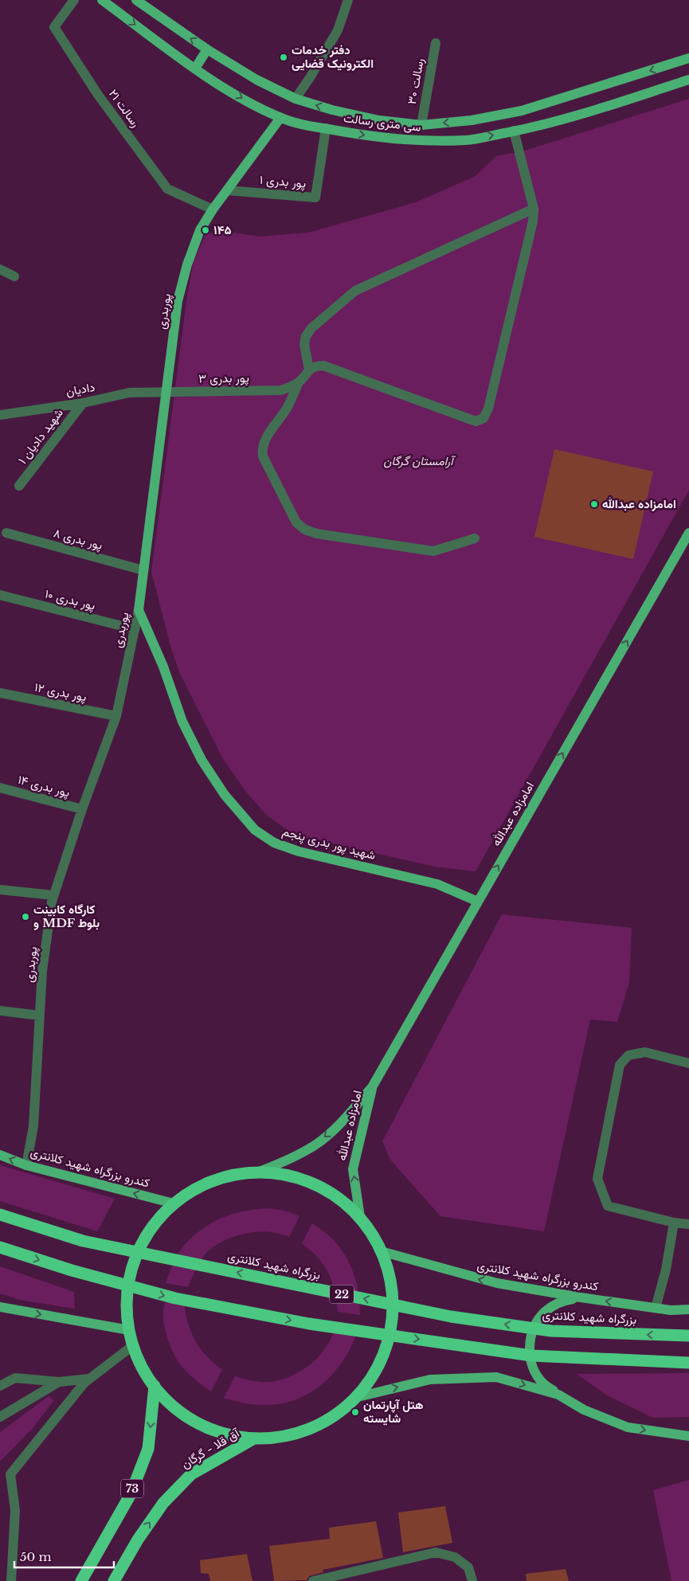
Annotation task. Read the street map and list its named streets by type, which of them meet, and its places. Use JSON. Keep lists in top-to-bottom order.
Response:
{
  "streets": {
    "highway": [
      "بزرگراه شهید کلانتری",
      "22",
      "آق قلا - گرگان",
      "73"
    ],
    "main road": [
      "سی متری رسالت",
      "پوربدری",
      "امامزاده عبدالله",
      "شهید پور بدری پنجم",
      "کندرو بزرگراه شهید کلانتری"
    ],
    "street": [
      "۳۰ رسالت",
      "۲۱ رسالت",
      "پور بدری ۱",
      "پور بدری ۳",
      "دادیان",
      "۱ شهید دادیان",
      "پور بدری ۸",
      "پور بدری ۱۰",
      "پور بدری ۱۲",
      "پور بدری ۱۴"
    ]
  },
  "crossings": [
    ["۳۰ رسالت", "سی متری رسالت"],
    ["۲۱ رسالت", "پوربدری"],
    ["سی متری رسالت", "پور بدری ۱"],
    ["سی متری رسالت", "پوربدری"],
    ["پور بدری ۱", "پوربدری"],
    ["پوربدری", "پور بدری ۳"],
    ["پوربدری", "دادیان"],
    ["پوربدری", "پور بدری ۸"],
    ["پوربدری", "پور بدری ۱۰"],
    ["پوربدری", "پور بدری ۱۲"],
    ["پوربدری", "پور بدری ۱۴"],
    ["پوربدری", "شهید پور بدری پنجم"],
    ["پوربدری", "کندرو بزرگراه شهید کلانتری"],
    ["پور بدری ۳", "دادیان"],
    ["دادیان", "۱ شهید دادیان"],
    ["امامزاده عبدالله", "شهید پور بدری پنجم"]
  ],
  "one_way": ["کندرو بزرگراه شهید کلانتری", "آق قلا - گرگان"],
  "parks": ["آرامستان گرگان"],
  "places": [
    "دفتر خدمات الکترونیک قضایی",
    "۱۴۵",
    "امامزاده عبدالله",
    "کارگاه کابینت و MDF بلوط",
    "هتل آپارتمان شایسته"
  ],
  "scale_bar": "50 m"
}
